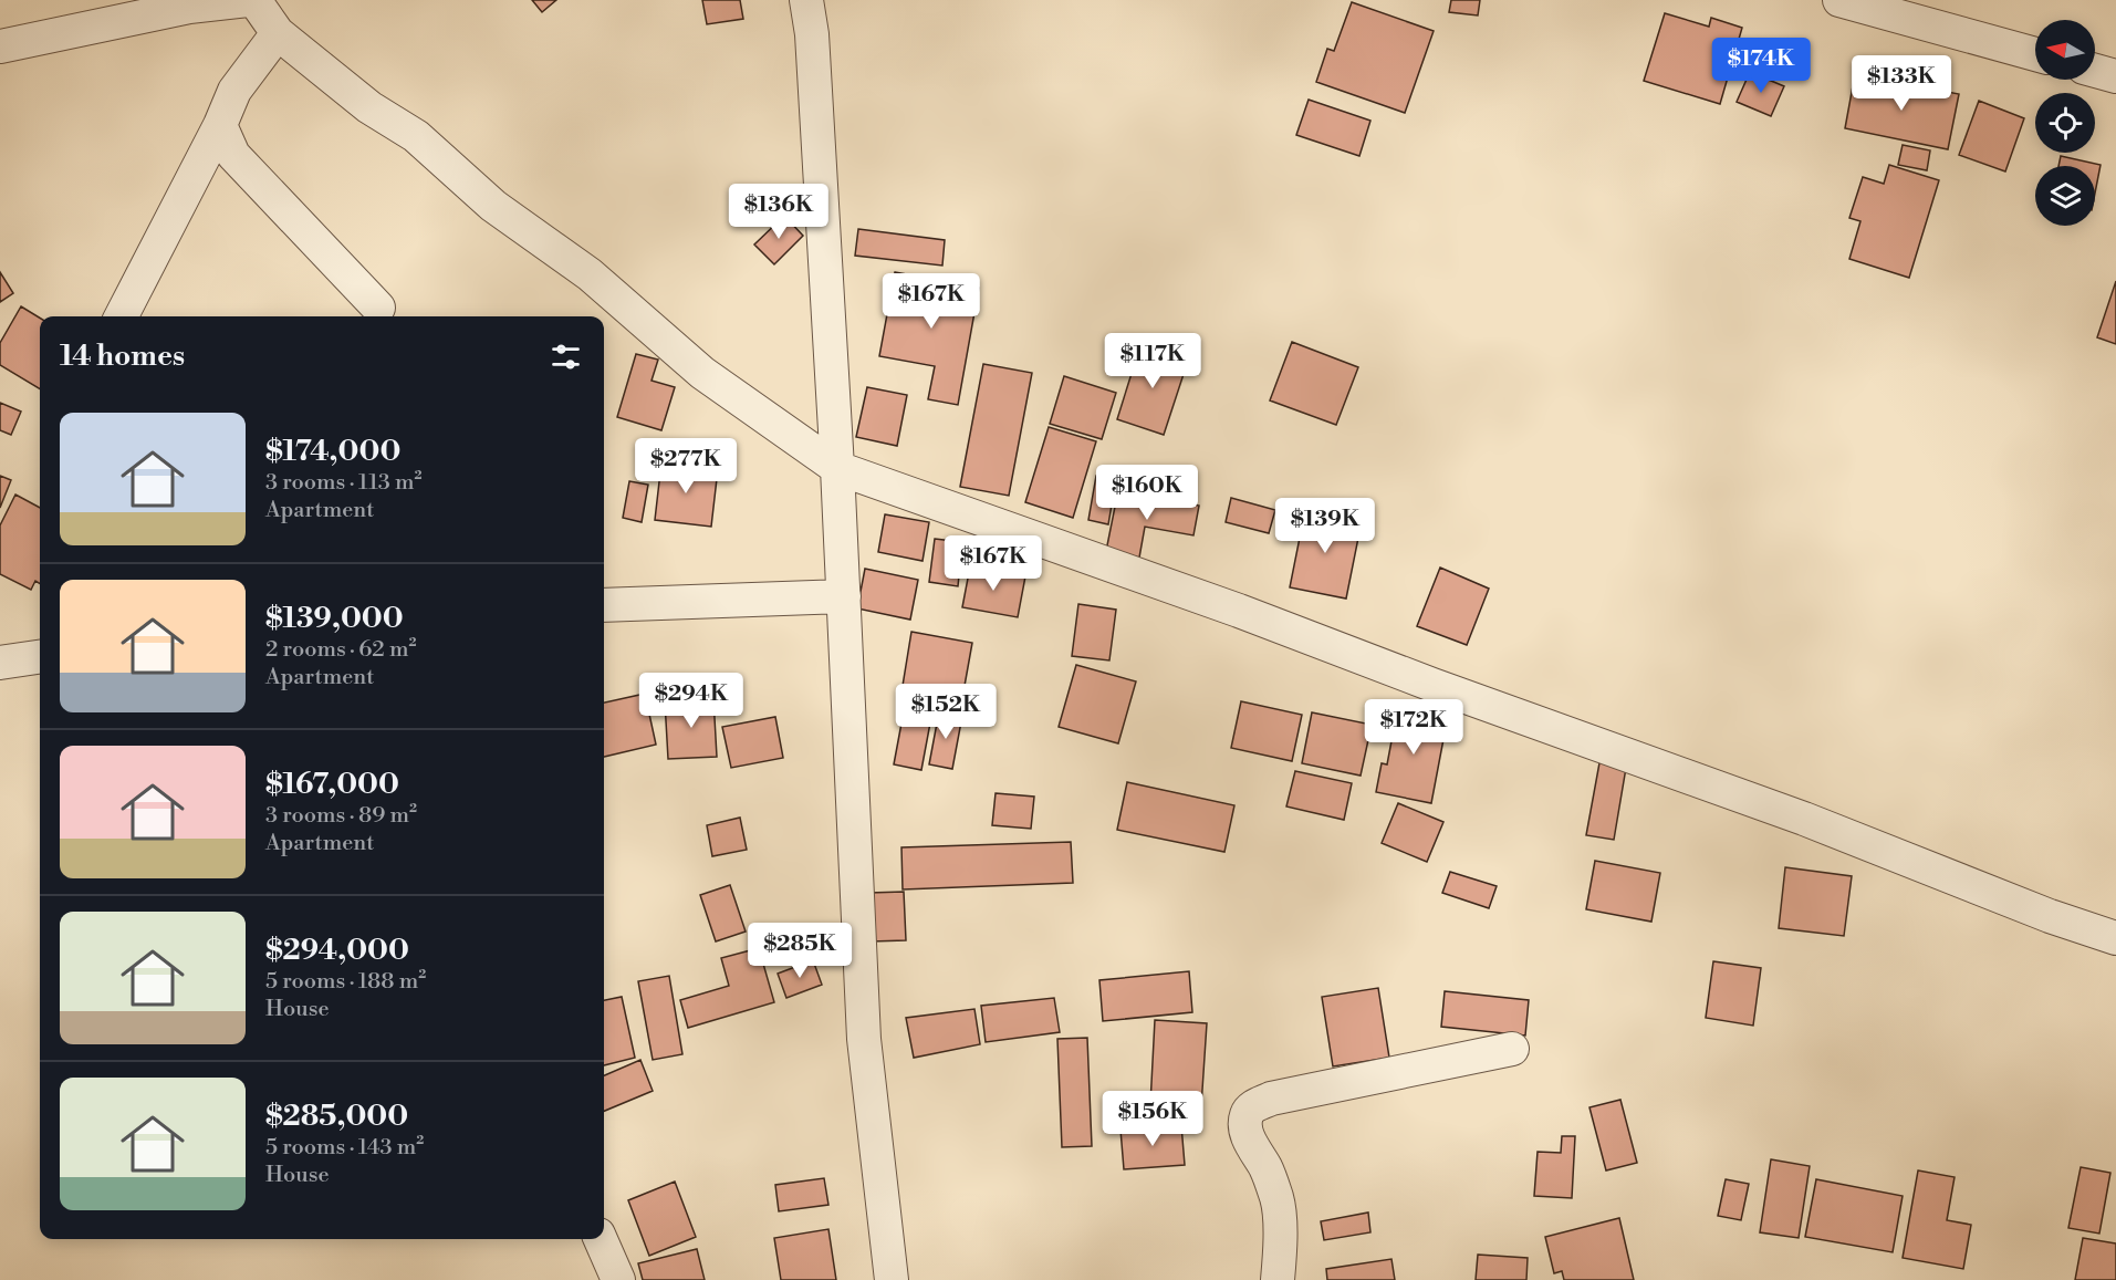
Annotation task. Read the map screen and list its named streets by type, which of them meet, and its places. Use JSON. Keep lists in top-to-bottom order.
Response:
{
  "north": "left",
  "page": {
    "price": [
      "$174K",
      "$133K",
      "$136K",
      "$167K",
      "$117K",
      "$277K",
      "$160K",
      "$139K",
      "$167K",
      "$294K",
      "$152K",
      "$172K",
      "$285K",
      "$156K"
    ],
    "heading": "14 homes",
    "list": [
      {
        "name": "$174,000",
        "note": "3 rooms · 113 m² · Apartment"
      },
      {
        "name": "$139,000",
        "note": "2 rooms · 62 m² · Apartment"
      },
      {
        "name": "$167,000",
        "note": "3 rooms · 89 m² · Apartment"
      },
      {
        "name": "$294,000",
        "note": "5 rooms · 188 m² · House"
      },
      {
        "name": "$285,000",
        "note": "5 rooms · 143 m² · House"
      }
    ]
  }
}
